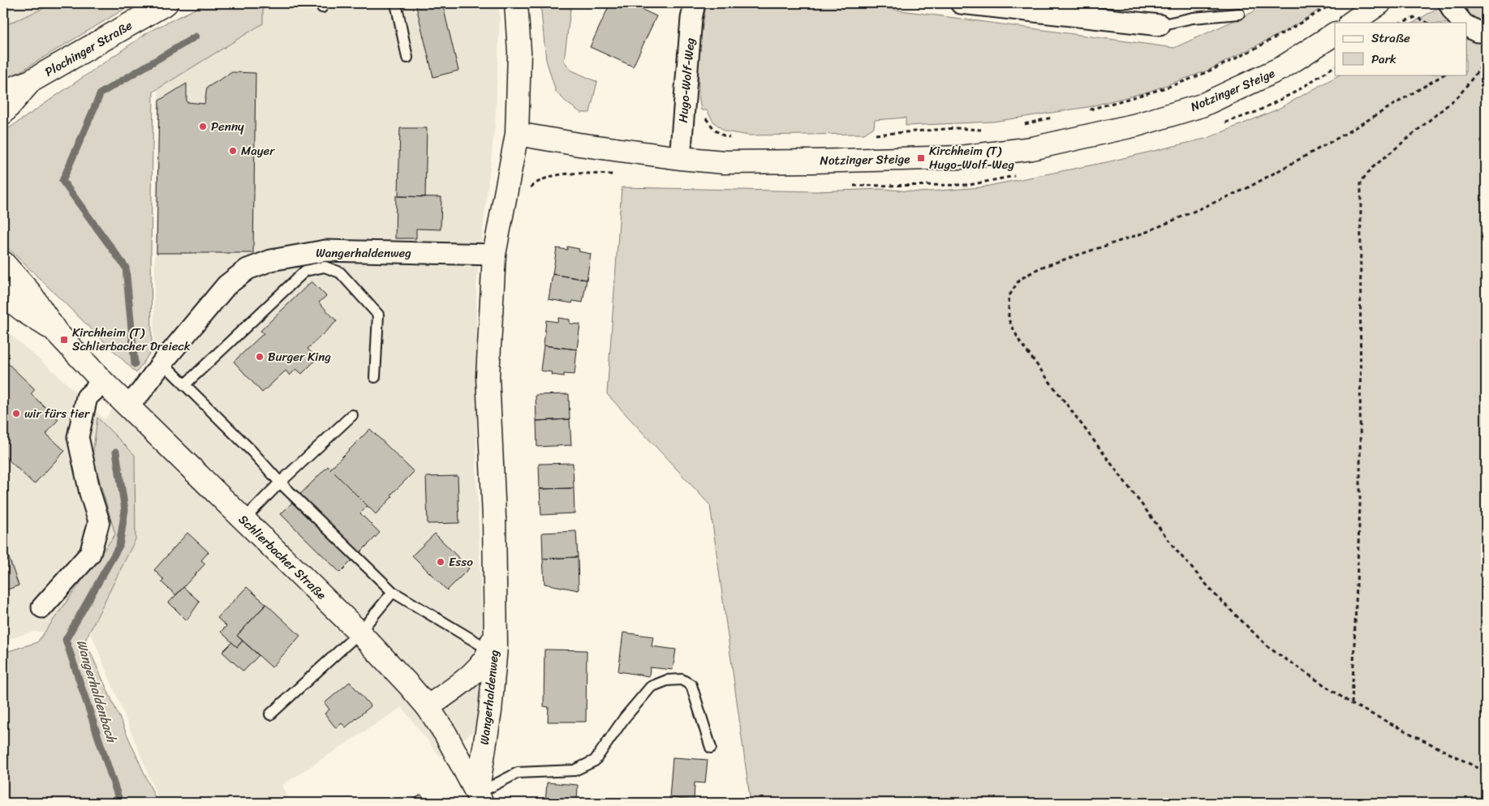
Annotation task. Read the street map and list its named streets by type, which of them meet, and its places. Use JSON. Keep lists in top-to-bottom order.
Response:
{
  "streets": {
    "main road": [
      "Plochinger Straße",
      "Notzinger Steige",
      "Wangerhaldenweg",
      "Schlierbacher Straße"
    ],
    "street": ["Hugo-Wolf-Weg"]
  },
  "crossings": [
    ["Hugo-Wolf-Weg", "Notzinger Steige"],
    ["Notzinger Steige", "Wangerhaldenweg"],
    ["Wangerhaldenweg", "Schlierbacher Straße"]
  ],
  "water": ["Wangerhaldenbach"],
  "places": {
    "other": [
      "Penny",
      "Mayer",
      "Burger King",
      "wir fürs tier",
      "Esso"
    ],
    "transit": ["Kirchheim (T) Hugo-Wolf-Weg", "Kirchheim (T) Schlierbacher Dreieck"]
  },
  "legend": ["Straße", "Park"]
}
